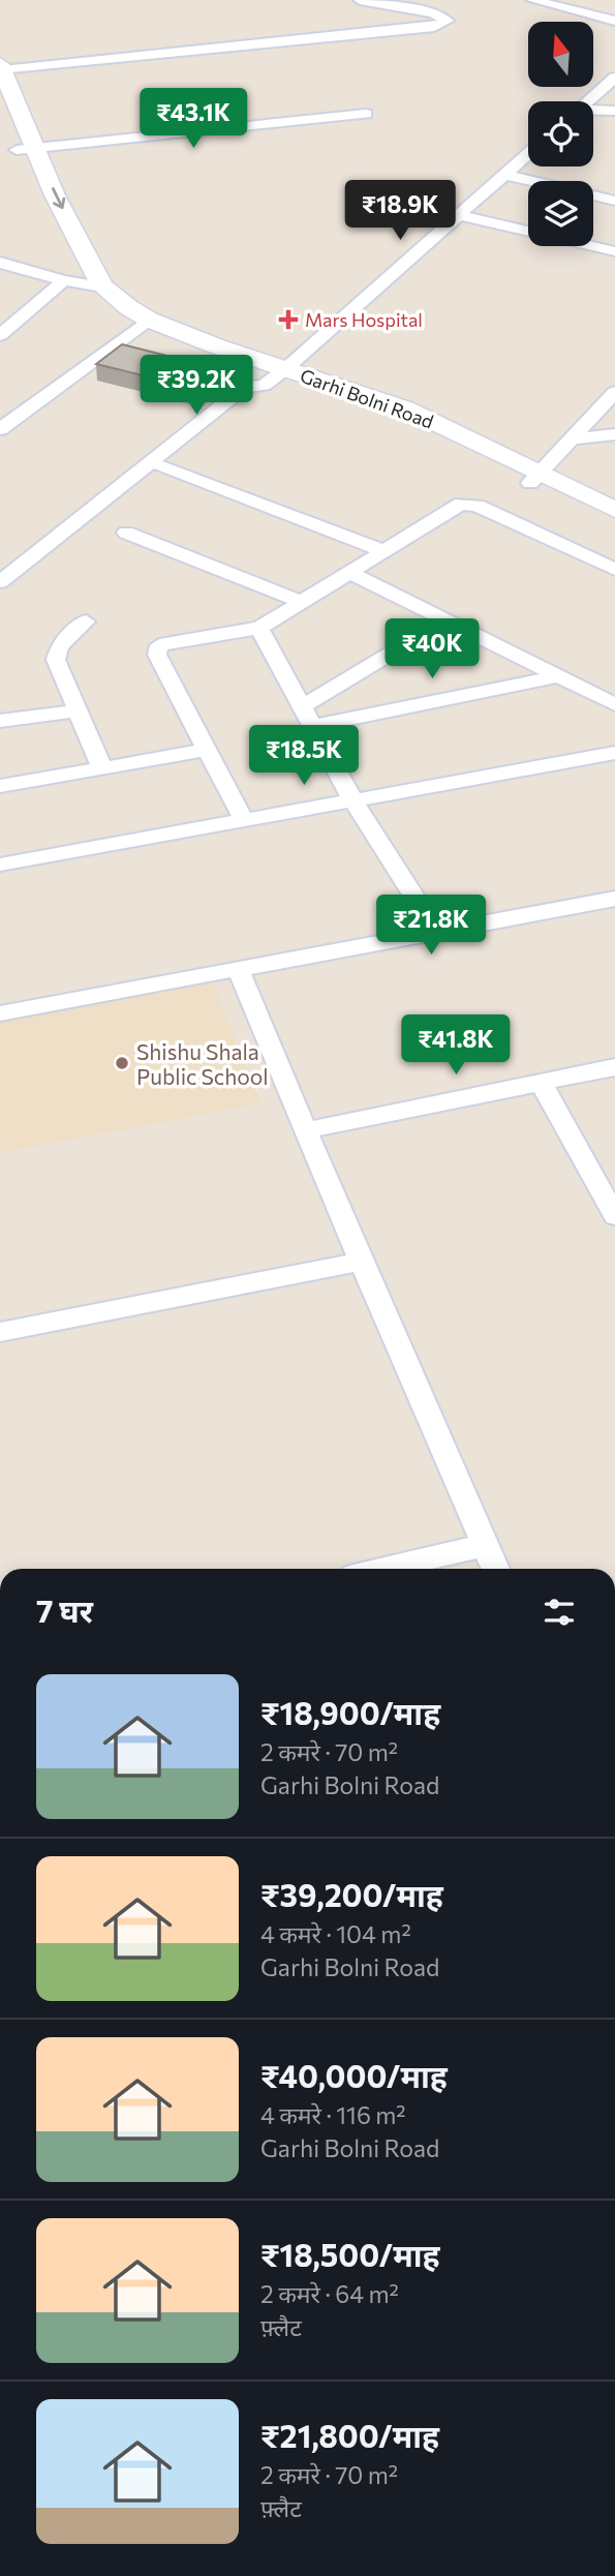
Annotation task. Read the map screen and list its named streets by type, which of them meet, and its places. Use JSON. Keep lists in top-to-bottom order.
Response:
{
  "streets": {
    "main road": ["Garhi Bolni Road"]
  },
  "places": {
    "health": ["Mars Hospital"],
    "other": ["Shishu Shala Public School"]
  },
  "north": "top",
  "page": {
    "price": [
      "₹43.1K",
      "₹18.9K",
      "₹39.2K",
      "₹40K",
      "₹18.5K",
      "₹21.8K",
      "₹41.8K"
    ],
    "heading": "7 घर",
    "list": [
      {
        "name": "₹18,900/माह",
        "note": "2 कमरे · 70 m² · Garhi Bolni Road"
      },
      {
        "name": "₹39,200/माह",
        "note": "4 कमरे · 104 m² · Garhi Bolni Road"
      },
      {
        "name": "₹40,000/माह",
        "note": "4 कमरे · 116 m² · Garhi Bolni Road"
      },
      {
        "name": "₹18,500/माह",
        "note": "2 कमरे · 64 m² · फ़्लैट"
      },
      {
        "name": "₹21,800/माह",
        "note": "2 कमरे · 70 m² · फ़्लैट"
      }
    ]
  }
}
